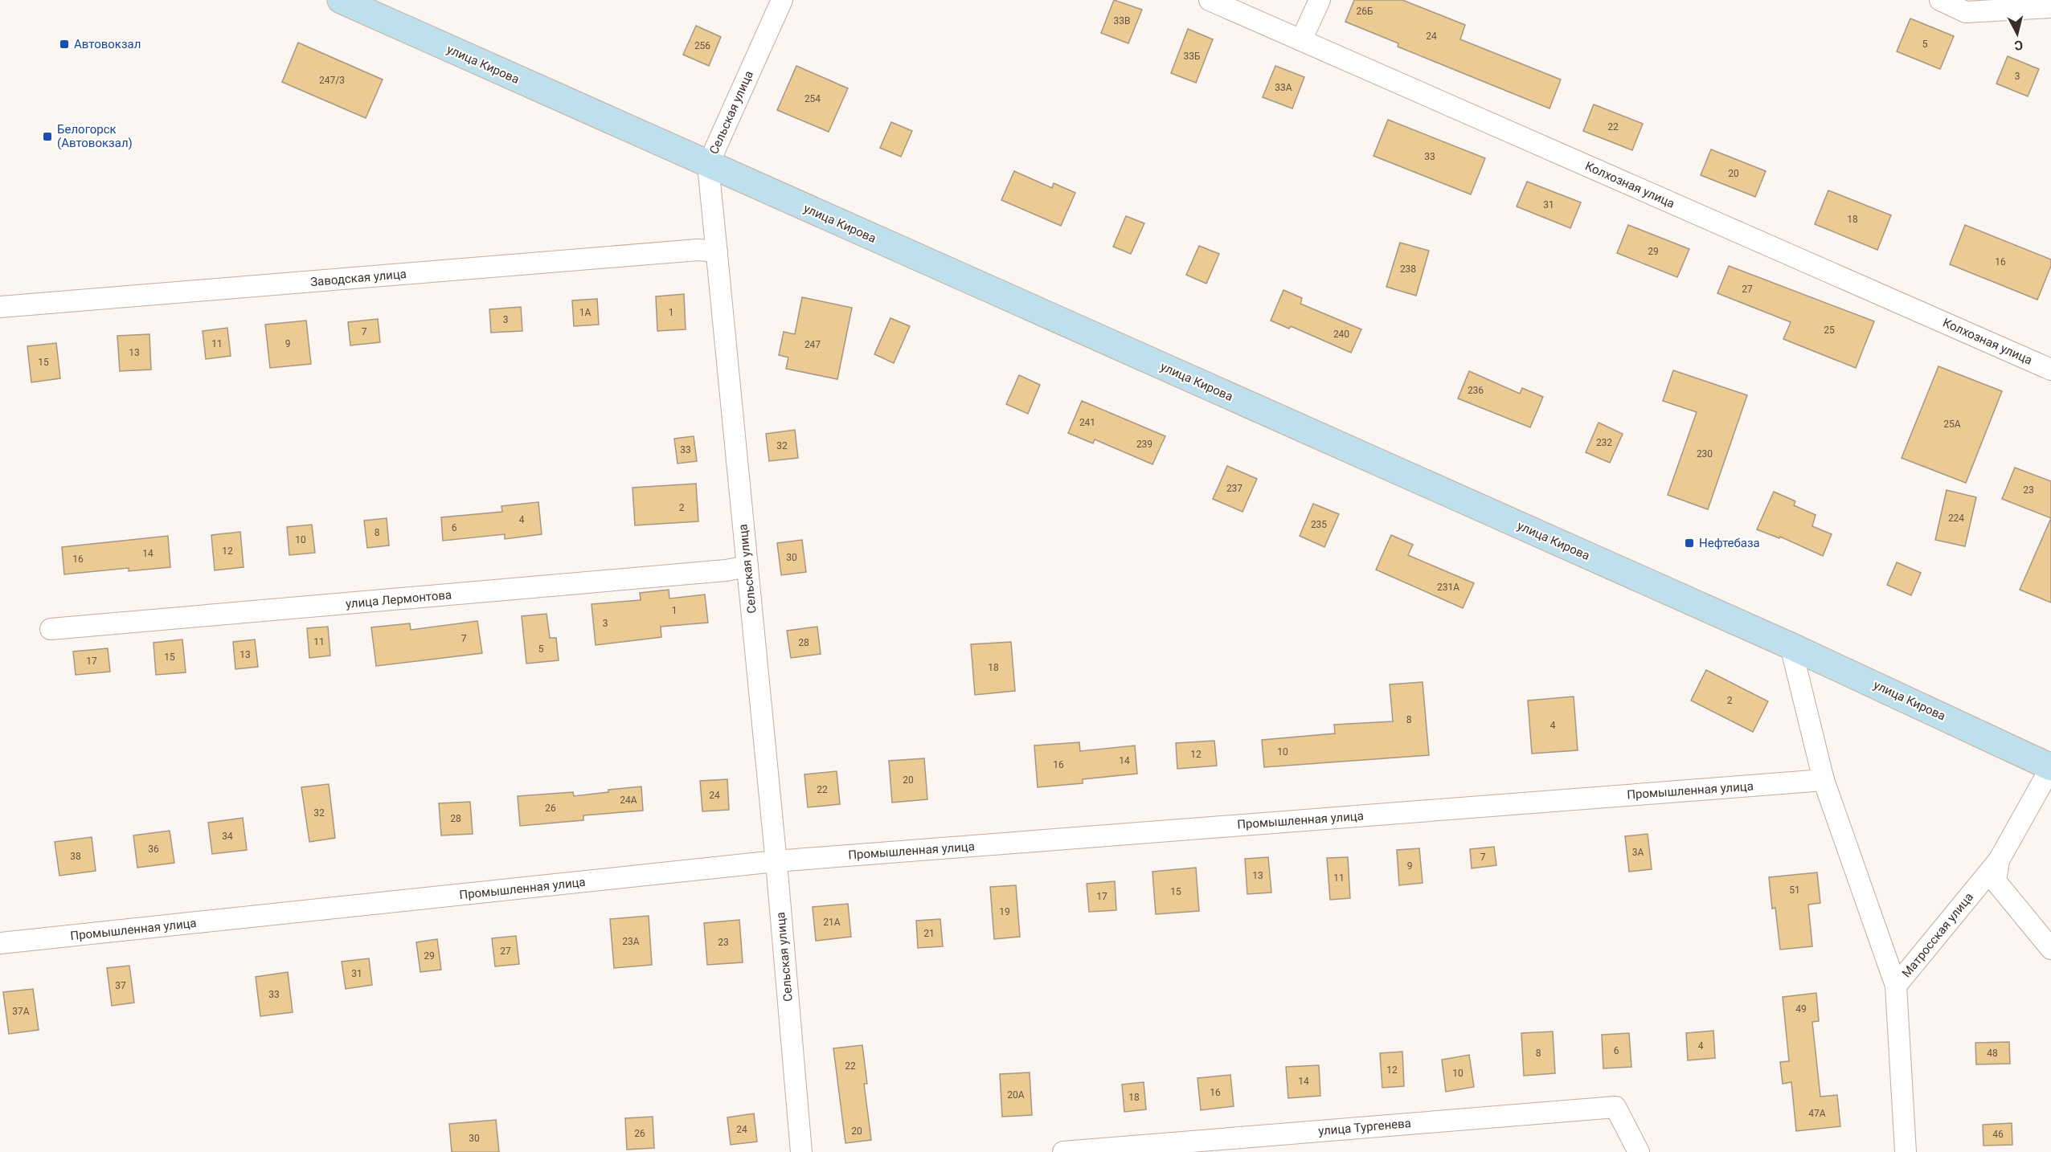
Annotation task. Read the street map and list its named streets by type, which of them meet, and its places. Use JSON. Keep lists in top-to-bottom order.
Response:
{
  "streets": {
    "main road": ["улица Кирова"],
    "street": [
      "Сельская улица",
      "Колхозная улица",
      "Заводская улица",
      "улица Лермонтова",
      "Промышленная улица",
      "Матросская улица",
      "улица Тургенева"
    ]
  },
  "crossings": [
    ["улица Кирова", "Сельская улица"],
    ["улица Кирова", "Матросская улица"],
    ["Сельская улица", "Заводская улица"],
    ["Сельская улица", "улица Лермонтова"],
    ["Сельская улица", "Промышленная улица"]
  ],
  "places": {
    "transit": ["Автовокзал", "Белогорск (Автовокзал)", "Нефтебаза"]
  },
  "house_numbers": [
    "26Б",
    "33В",
    "24",
    "5",
    "256",
    "33Б",
    "3",
    "247/3",
    "33А",
    "254",
    "22",
    "33",
    "20",
    "31",
    "18",
    "29",
    "16",
    "238",
    "27",
    "1А",
    "1",
    "3",
    "25",
    "7",
    "240",
    "11",
    "9",
    "247",
    "13",
    "15",
    "236",
    "241",
    "25А",
    "232",
    "239",
    "32",
    "33",
    "230",
    "237",
    "23",
    "2",
    "224",
    "4",
    "235",
    "6",
    "8",
    "10",
    "12",
    "14",
    "30",
    "16",
    "231А",
    "1",
    "3",
    "7",
    "11",
    "28",
    "5",
    "13",
    "15",
    "17",
    "18",
    "2",
    "8",
    "4",
    "10",
    "12",
    "14",
    "16",
    "20",
    "22",
    "24",
    "24А",
    "26",
    "32",
    "28",
    "34",
    "36",
    "3А",
    "38",
    "7",
    "9",
    "13",
    "11",
    "51",
    "15",
    "17",
    "19",
    "21А",
    "21",
    "23А",
    "23",
    "27",
    "29",
    "31",
    "37",
    "33",
    "49",
    "37А",
    "4",
    "6",
    "8",
    "48",
    "22",
    "12",
    "10",
    "14",
    "16",
    "20А",
    "18",
    "47А",
    "24",
    "20",
    "26",
    "46",
    "30"
  ],
  "north": "bottom"
}
